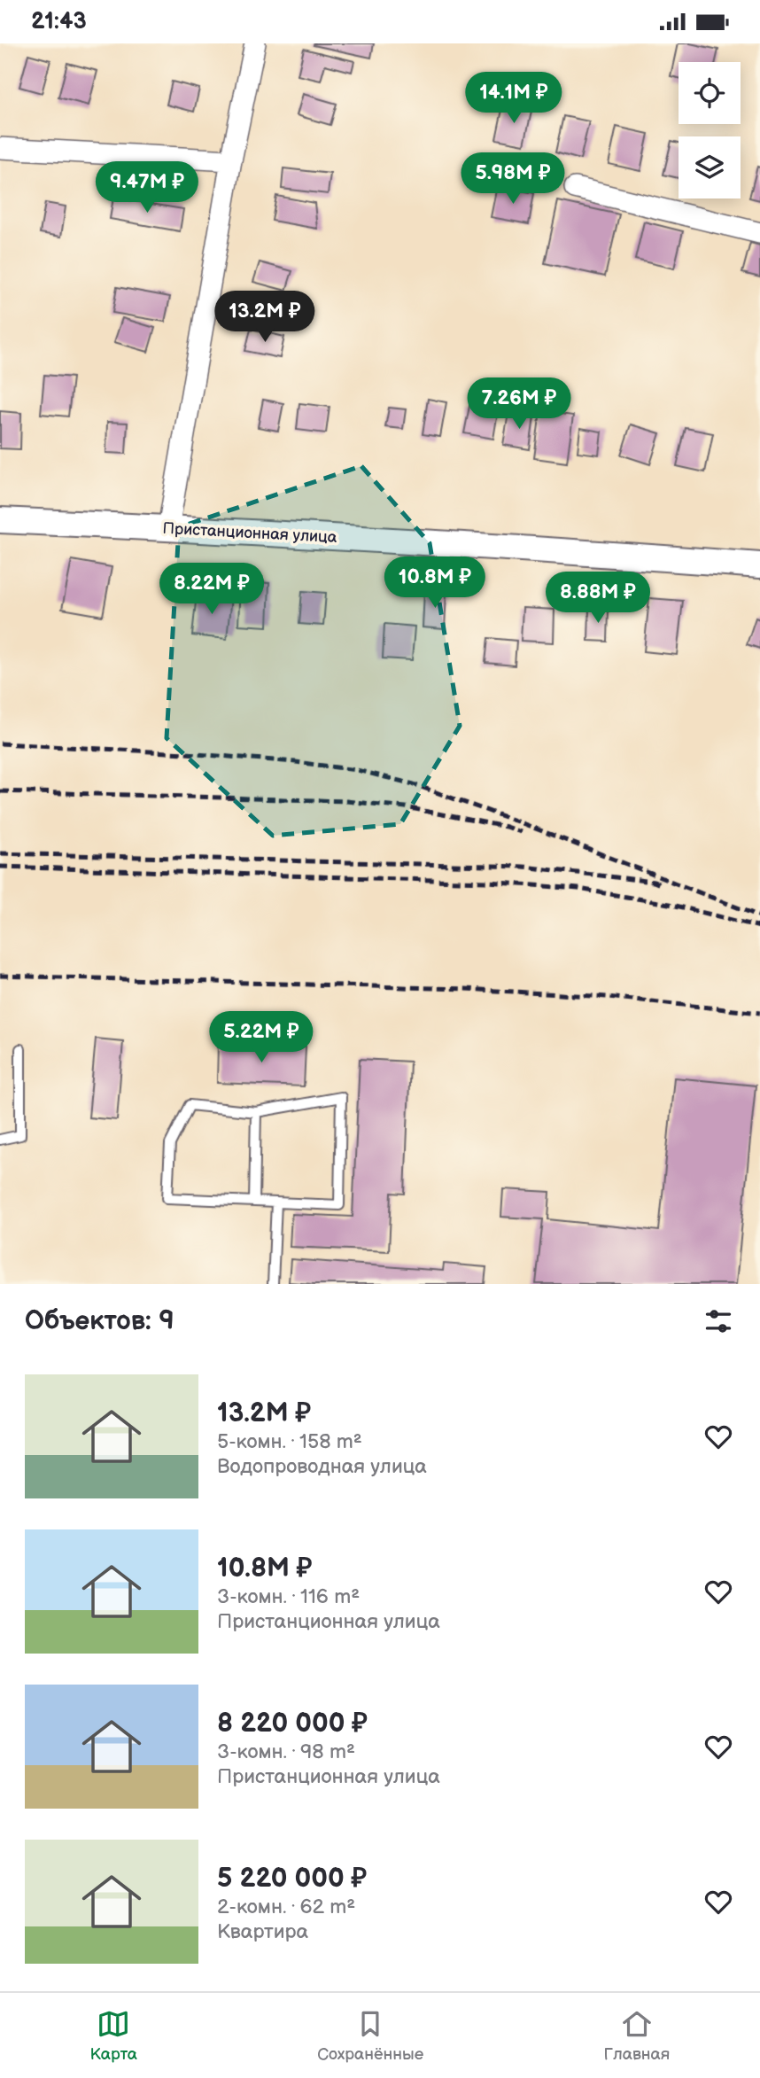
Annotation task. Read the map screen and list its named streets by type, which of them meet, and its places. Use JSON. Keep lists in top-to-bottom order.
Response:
{
  "streets": {
    "street": ["Пристанционная улица"]
  },
  "page": {
    "status": "21:43",
    "price": [
      "14.1M ₽",
      "5.98M ₽",
      "9.47M ₽",
      "13.2M ₽",
      "7.26M ₽",
      "10.8M ₽",
      "8.22M ₽",
      "8.88M ₽",
      "5.22M ₽"
    ],
    "heading": "Объектов: 9",
    "list": [
      {
        "name": "13.2M ₽",
        "note": "5-комн. · 158 m² · Водопроводная улица"
      },
      {
        "name": "10.8M ₽",
        "note": "3-комн. · 116 m² · Пристанционная улица"
      },
      {
        "name": "8 220 000 ₽",
        "note": "3-комн. · 98 m² · Пристанционная улица"
      },
      {
        "name": "5 220 000 ₽",
        "note": "2-комн. · 62 m² · Квартира"
      }
    ],
    "tabs": ["Карта", "Сохранённые", "Главная"]
  }
}
